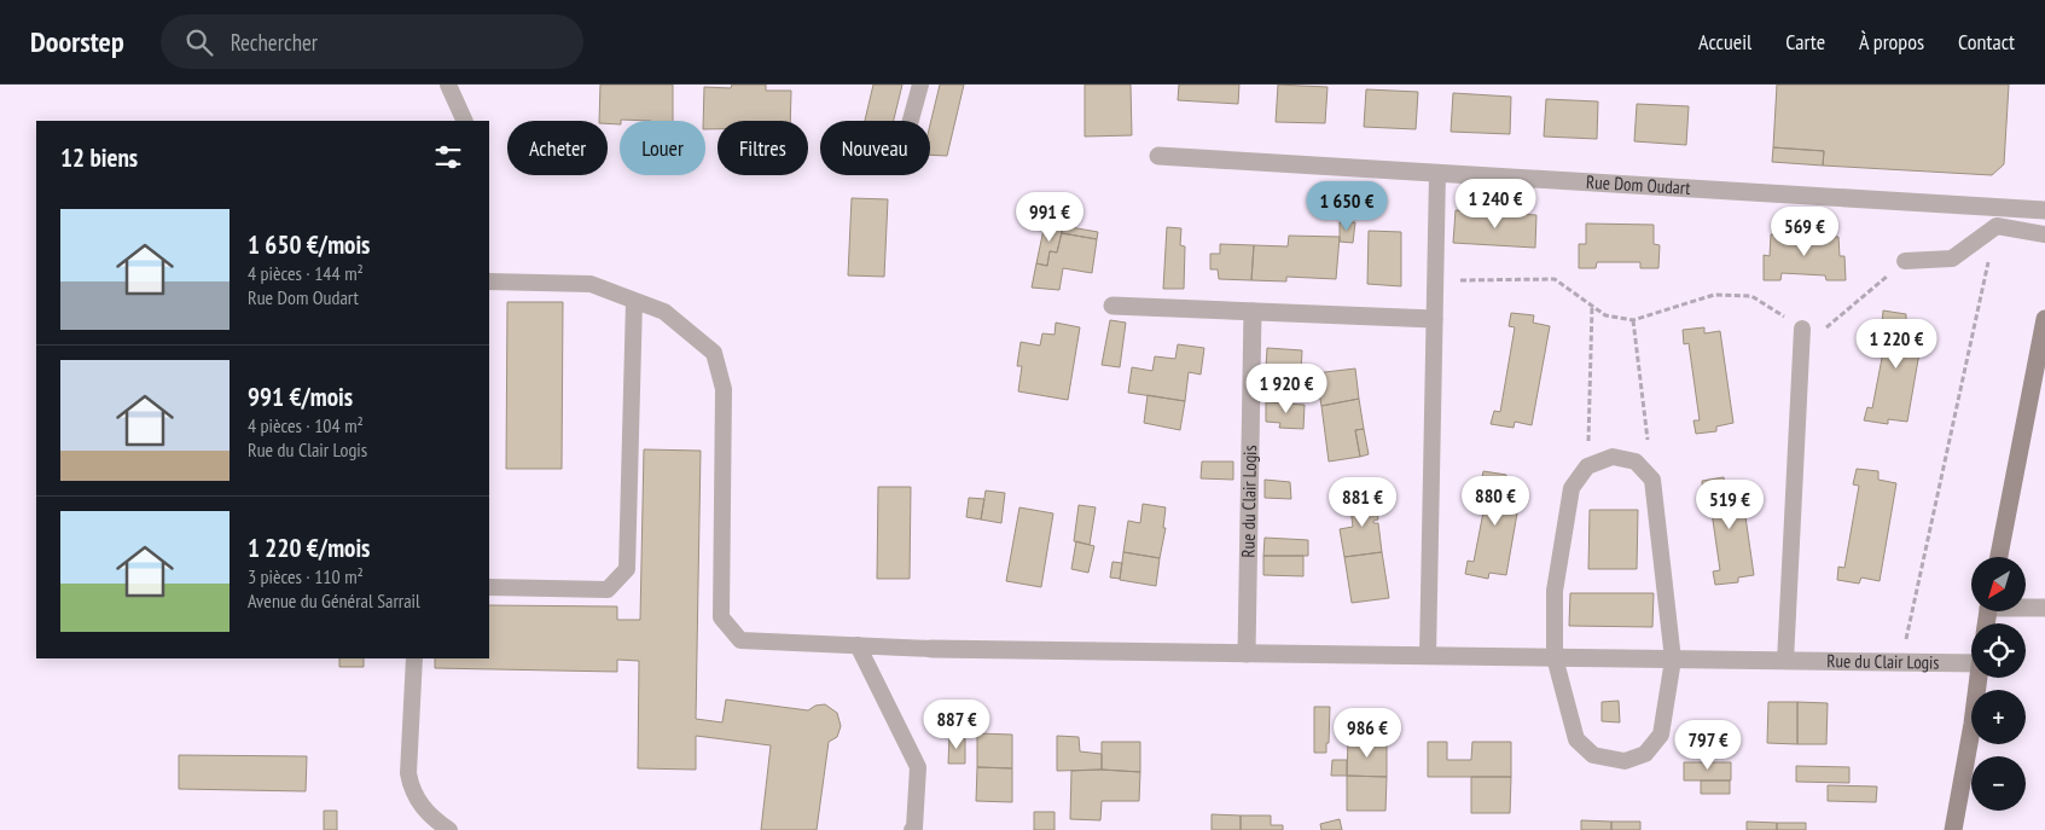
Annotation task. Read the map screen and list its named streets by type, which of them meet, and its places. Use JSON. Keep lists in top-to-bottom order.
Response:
{
  "streets": {
    "street": ["Rue Dom Oudart", "Rue du Clair Logis"]
  },
  "north": "bottom left",
  "page": {
    "header": "Doorstep",
    "search": "Rechercher",
    "nav": [
      "Accueil",
      "Carte",
      "À propos",
      "Contact"
    ],
    "chip": [
      "Acheter",
      "Louer",
      "Filtres",
      "Nouveau"
    ],
    "heading": "12 biens",
    "price": [
      "1 240 €",
      "1 650 €",
      "991 €",
      "569 €",
      "1 220 €",
      "1 920 €",
      "880 €",
      "881 €",
      "519 €",
      "887 €",
      "986 €",
      "797 €"
    ],
    "list": [
      {
        "name": "1 650 €/mois",
        "note": "4 pièces · 144 m² · Rue Dom Oudart"
      },
      {
        "name": "991 €/mois",
        "note": "4 pièces · 104 m² · Rue du Clair Logis"
      },
      {
        "name": "1 220 €/mois",
        "note": "3 pièces · 110 m² · Avenue du Général Sarrail"
      }
    ],
    "map_buttons": ["+", "−"]
  }
}
